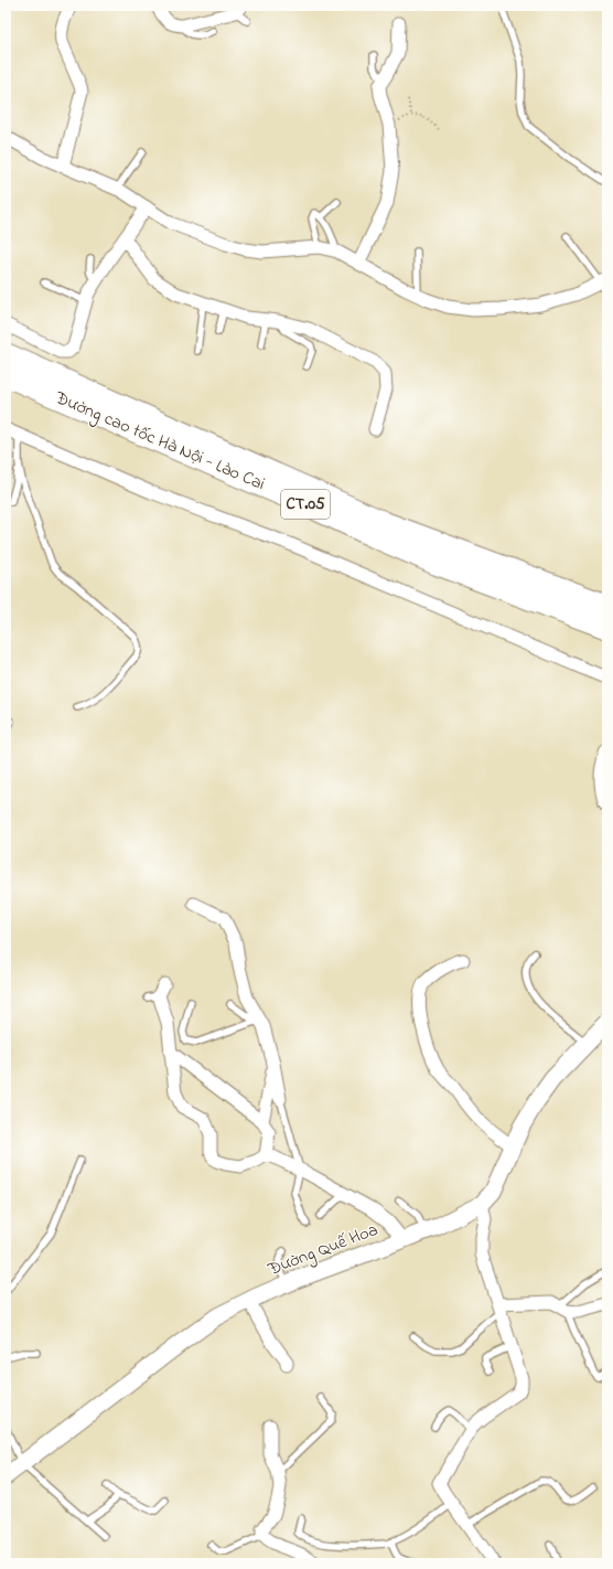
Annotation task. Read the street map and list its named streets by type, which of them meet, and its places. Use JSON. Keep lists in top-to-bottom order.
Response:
{
  "streets": {
    "highway": ["Đường cao tốc Hà Nội - Lào Cai", "CT.05"],
    "street": ["Đường Quế Hoa"]
  }
}
